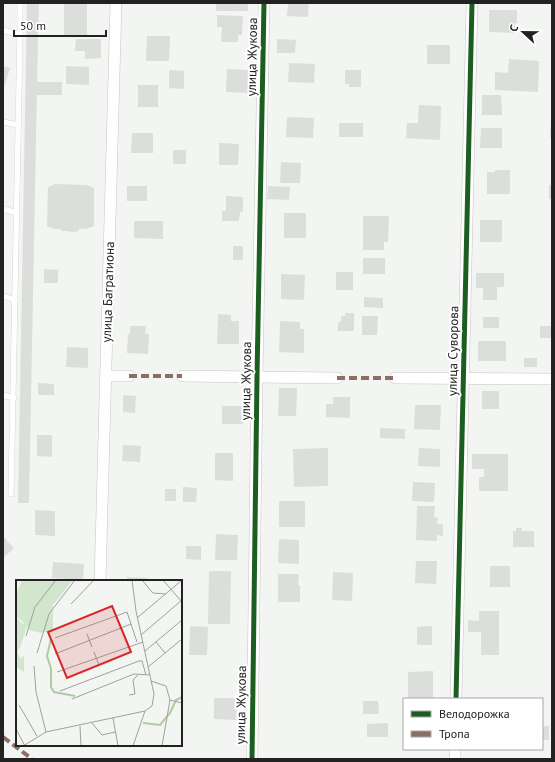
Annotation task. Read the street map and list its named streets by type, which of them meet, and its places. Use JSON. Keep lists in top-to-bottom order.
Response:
{
  "streets": {
    "street": ["улица Жукова", "улица Багратиона", "улица Суворова"]
  },
  "legend": ["Велодорожка", "Тропа"],
  "scale_bar": "50 m",
  "north": "left"
}
